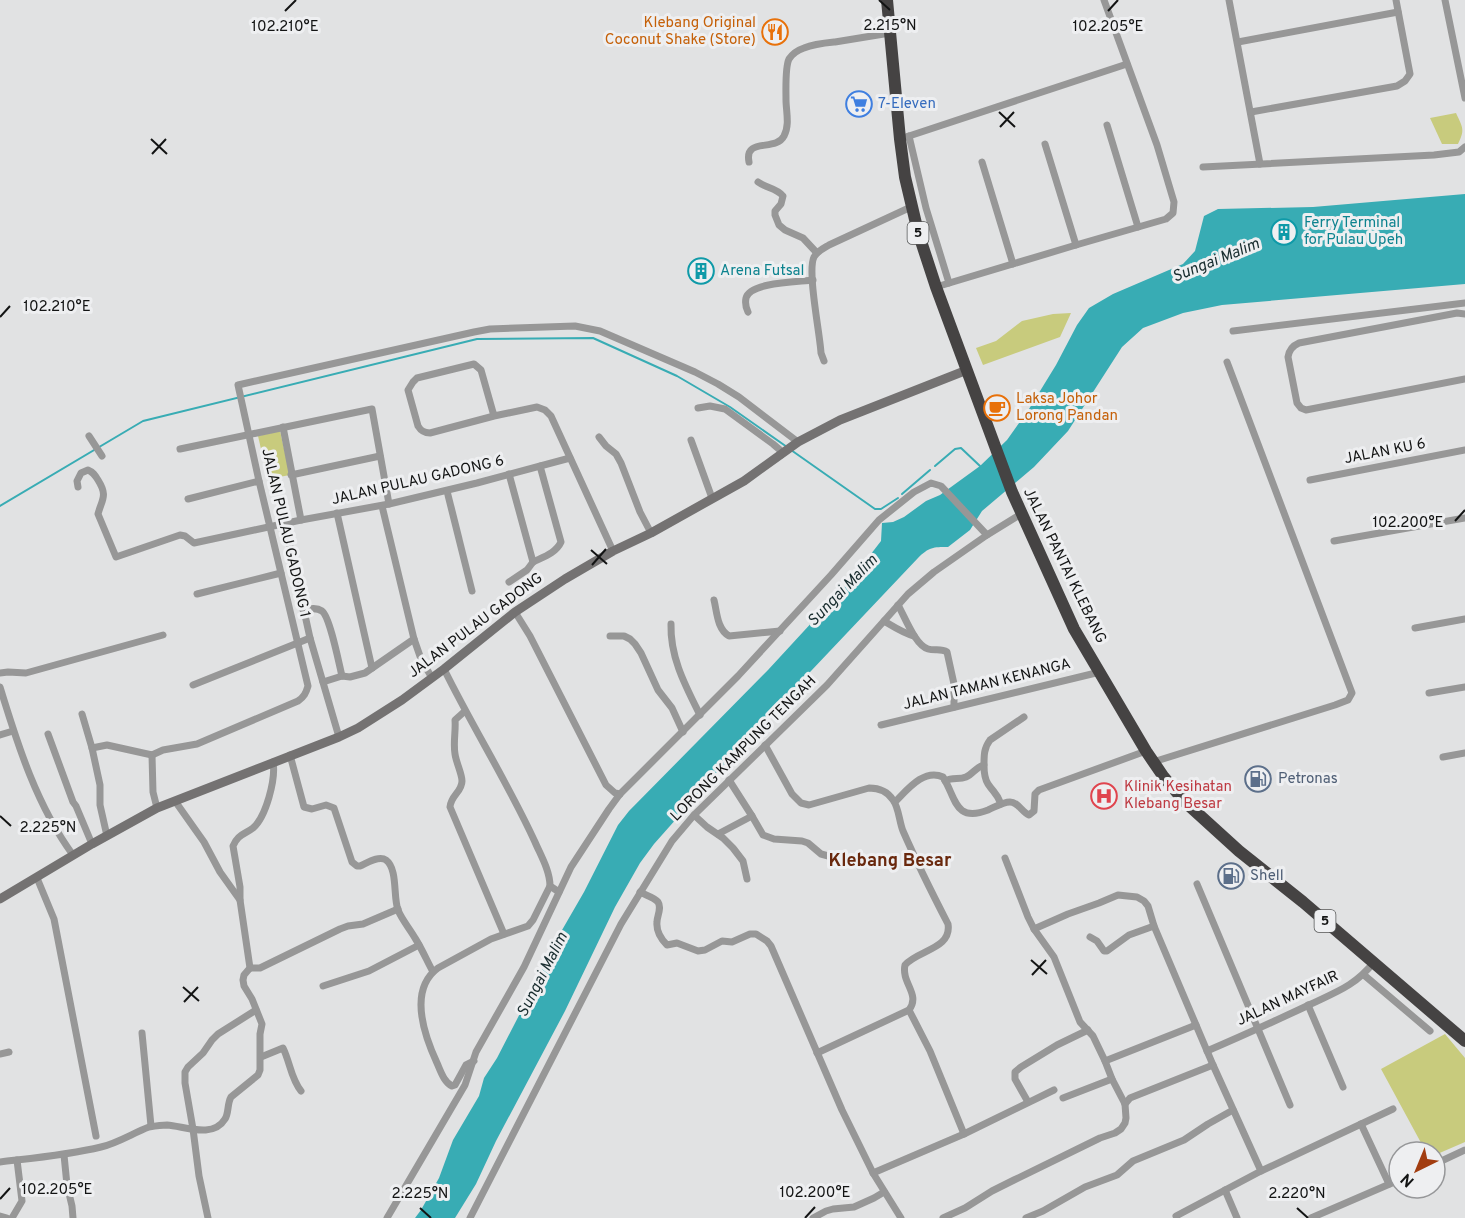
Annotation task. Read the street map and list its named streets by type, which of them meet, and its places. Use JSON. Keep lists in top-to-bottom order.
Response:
{
  "streets": {
    "highway": ["5", "JALAN PANTAI KLEBANG"],
    "main road": ["JALAN PULAU GADONG"],
    "street": [
      "JALAN KU 6",
      "JALAN PULAU GADONG 6",
      "JALAN PULAU GADONG 1",
      "JALAN TAMAN KENANGA",
      "LORONG KAMPUNG TENGAH",
      "JALAN MAYFAIR"
    ]
  },
  "crossings": [
    ["JALAN PULAU GADONG 6", "JALAN PULAU GADONG 1"],
    ["JALAN PULAU GADONG 1", "JALAN PULAU GADONG"],
    ["JALAN PANTAI KLEBANG", "JALAN PULAU GADONG"],
    ["JALAN PANTAI KLEBANG", "JALAN TAMAN KENANGA"],
    ["JALAN PANTAI KLEBANG", "LORONG KAMPUNG TENGAH"],
    ["JALAN PANTAI KLEBANG", "JALAN MAYFAIR"]
  ],
  "districts": ["Klebang Besar"],
  "water": ["Sungai Malim"],
  "places": {
    "restaurant": ["Klebang Original Coconut Shake (Store)"],
    "supermarket": ["7-Eleven"],
    "building": ["Ferry Terminal for Pulau Upeh", "Arena Futsal"],
    "cafe": ["Laksa Johor Lorong Pandan"],
    "fuel station": ["Petronas", "Shell"],
    "hospital": ["Klinik Kesihatan Klebang Besar"]
  },
  "north": "bottom left",
  "coordinates": [
    "2.215°N",
    "102.210°E",
    "102.205°E",
    "102.200°E",
    "2.225°N",
    "2.220°N"
  ]
}
